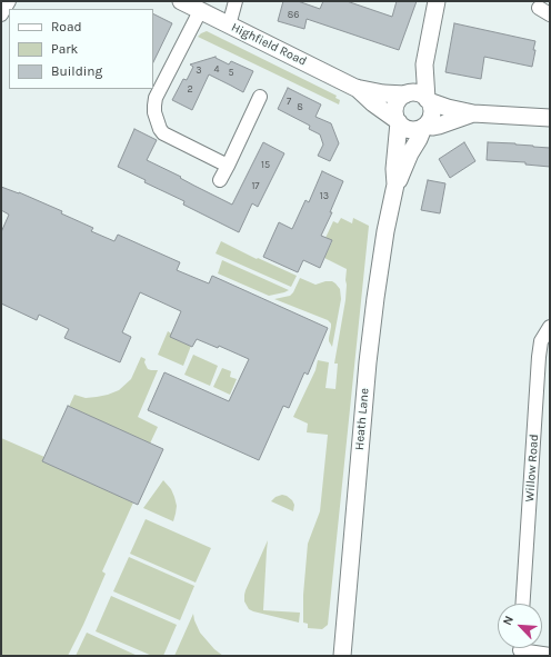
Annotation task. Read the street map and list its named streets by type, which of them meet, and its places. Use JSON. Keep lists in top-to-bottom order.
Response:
{
  "streets": {
    "street": ["Highfield Road", "Heath Lane", "Willow Road"]
  },
  "crossings": [
    ["Highfield Road", "Heath Lane"]
  ],
  "house_numbers": [
    "86",
    "4",
    "3",
    "5",
    "2",
    "7",
    "8",
    "15",
    "17",
    "13"
  ],
  "legend": ["Road", "Park", "Building"],
  "north": "top left"
}
